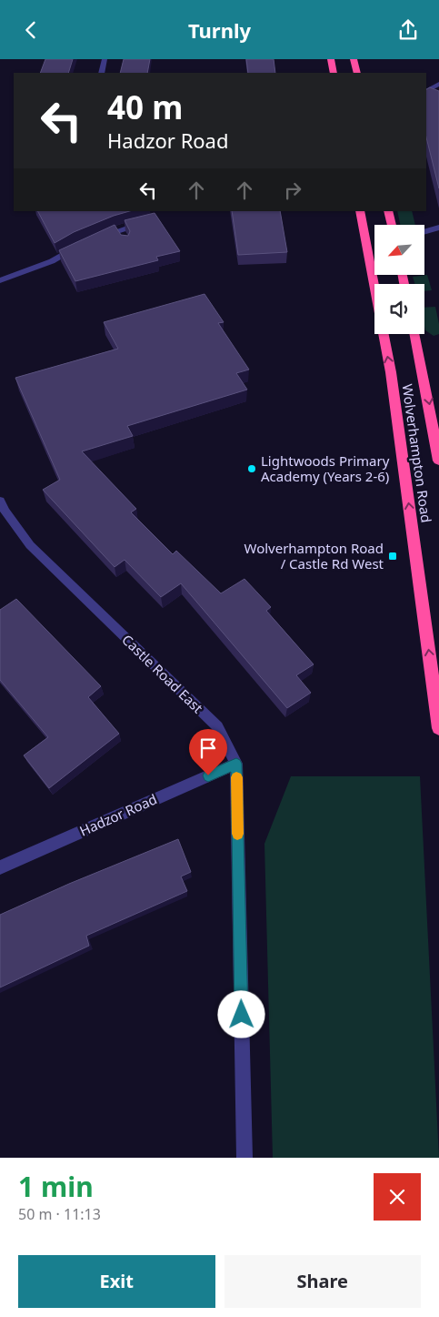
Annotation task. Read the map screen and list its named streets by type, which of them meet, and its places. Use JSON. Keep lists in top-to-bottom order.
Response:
{
  "streets": {
    "highway": ["Wolverhampton Road"],
    "street": ["Castle Road East", "Hadzor Road"]
  },
  "crossings": [
    ["Castle Road East", "Hadzor Road"]
  ],
  "places": {
    "other": ["Lightwoods Primary Academy (Years 2-6)"],
    "transit": ["Wolverhampton Road / Castle Rd West"]
  },
  "north": "bottom left",
  "page": {
    "header": "Turnly",
    "turn": ["40 m", "Hadzor Road"],
    "heading": ["1 min", "50 m · 11:13"],
    "buttons": ["Exit", "Share"]
  }
}
